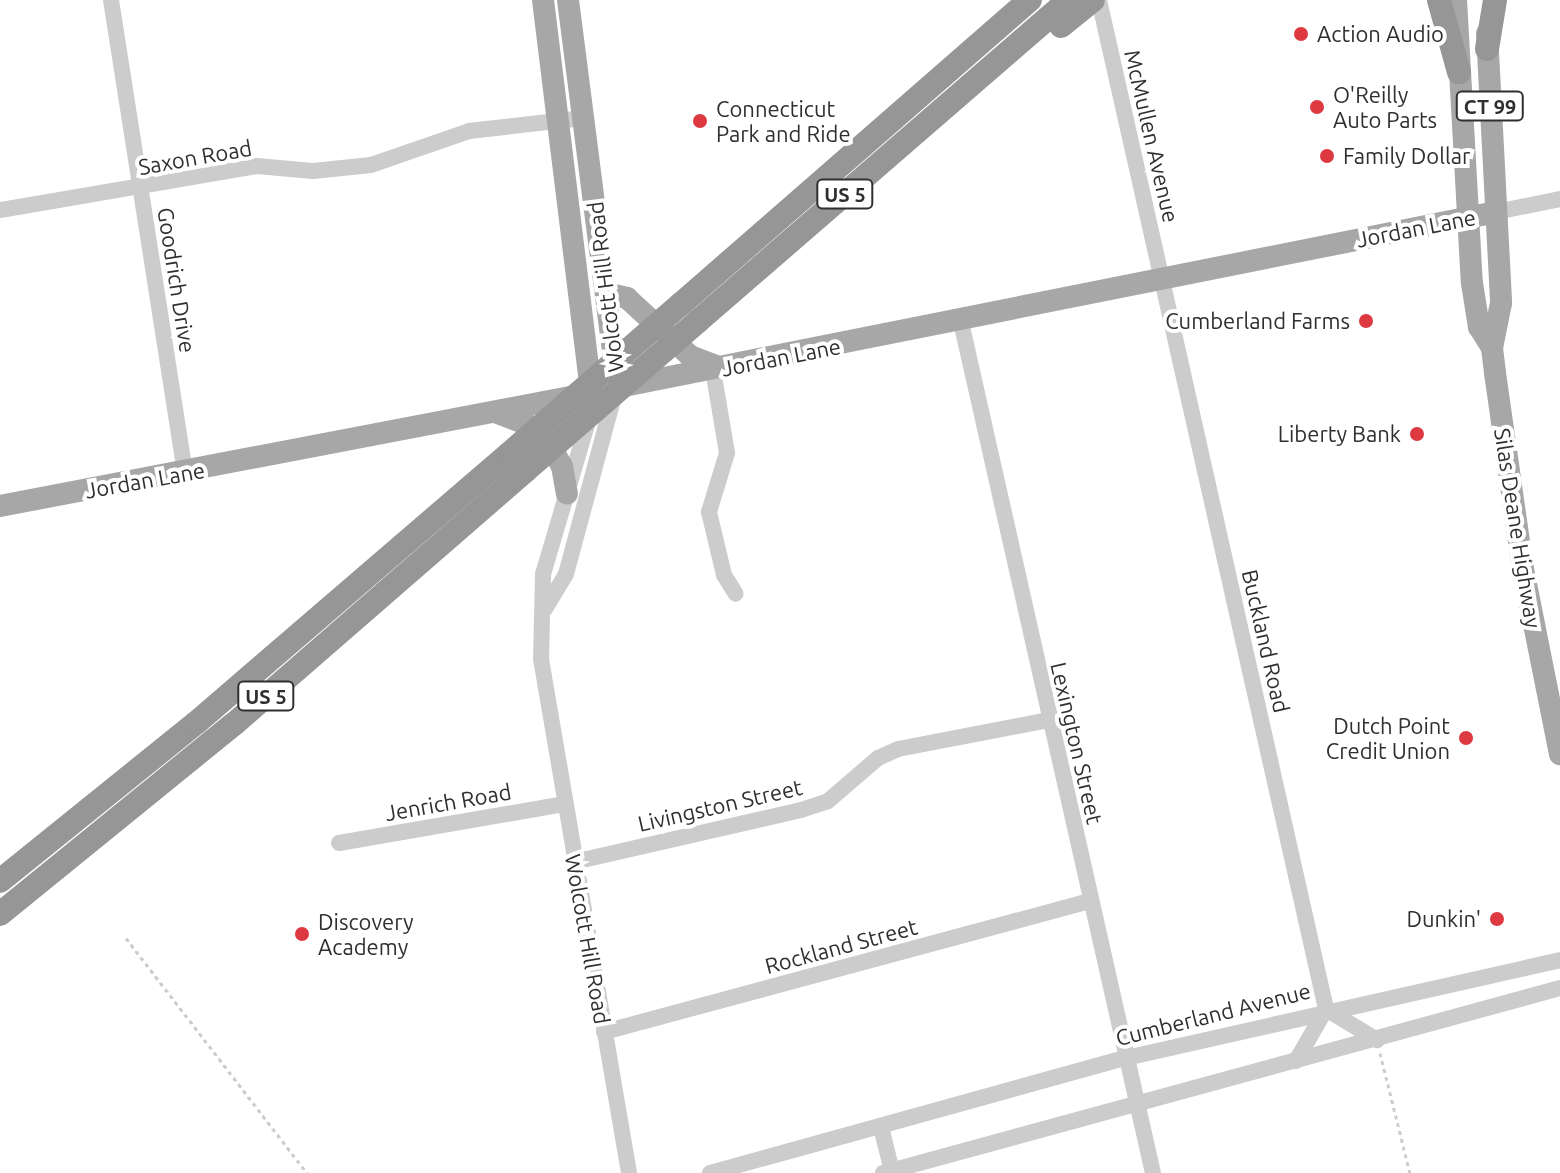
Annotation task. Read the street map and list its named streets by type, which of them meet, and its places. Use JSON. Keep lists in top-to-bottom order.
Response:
{
  "streets": {
    "highway": ["US 5"],
    "main road": [
      "CT 99",
      "Jordan Lane",
      "Wolcott Hill Road",
      "Silas Deane Highway"
    ],
    "street": [
      "McMullen Avenue",
      "Saxon Road",
      "Goodrich Drive",
      "Buckland Road",
      "Lexington Street",
      "Jenrich Road",
      "Livingston Street",
      "Rockland Street",
      "Cumberland Avenue"
    ]
  },
  "crossings": [
    ["McMullen Avenue", "US 5"],
    ["McMullen Avenue", "Jordan Lane"],
    ["McMullen Avenue", "Buckland Road"],
    ["Saxon Road", "Goodrich Drive"],
    ["Saxon Road", "Wolcott Hill Road"],
    ["Jordan Lane", "Goodrich Drive"],
    ["Jordan Lane", "Wolcott Hill Road"],
    ["Jordan Lane", "Silas Deane Highway"],
    ["Jordan Lane", "Buckland Road"],
    ["Jordan Lane", "Lexington Street"],
    ["Wolcott Hill Road", "Jenrich Road"],
    ["Wolcott Hill Road", "Livingston Street"],
    ["Wolcott Hill Road", "Rockland Street"],
    ["Buckland Road", "Cumberland Avenue"],
    ["Lexington Street", "Livingston Street"],
    ["Lexington Street", "Rockland Street"],
    ["Lexington Street", "Cumberland Avenue"]
  ],
  "places": [
    "Action Audio",
    "O'Reilly Auto Parts",
    "Connecticut Park and Ride",
    "Family Dollar",
    "Cumberland Farms",
    "Liberty Bank",
    "Dutch Point Credit Union",
    "Dunkin'",
    "Discovery Academy"
  ]
}
